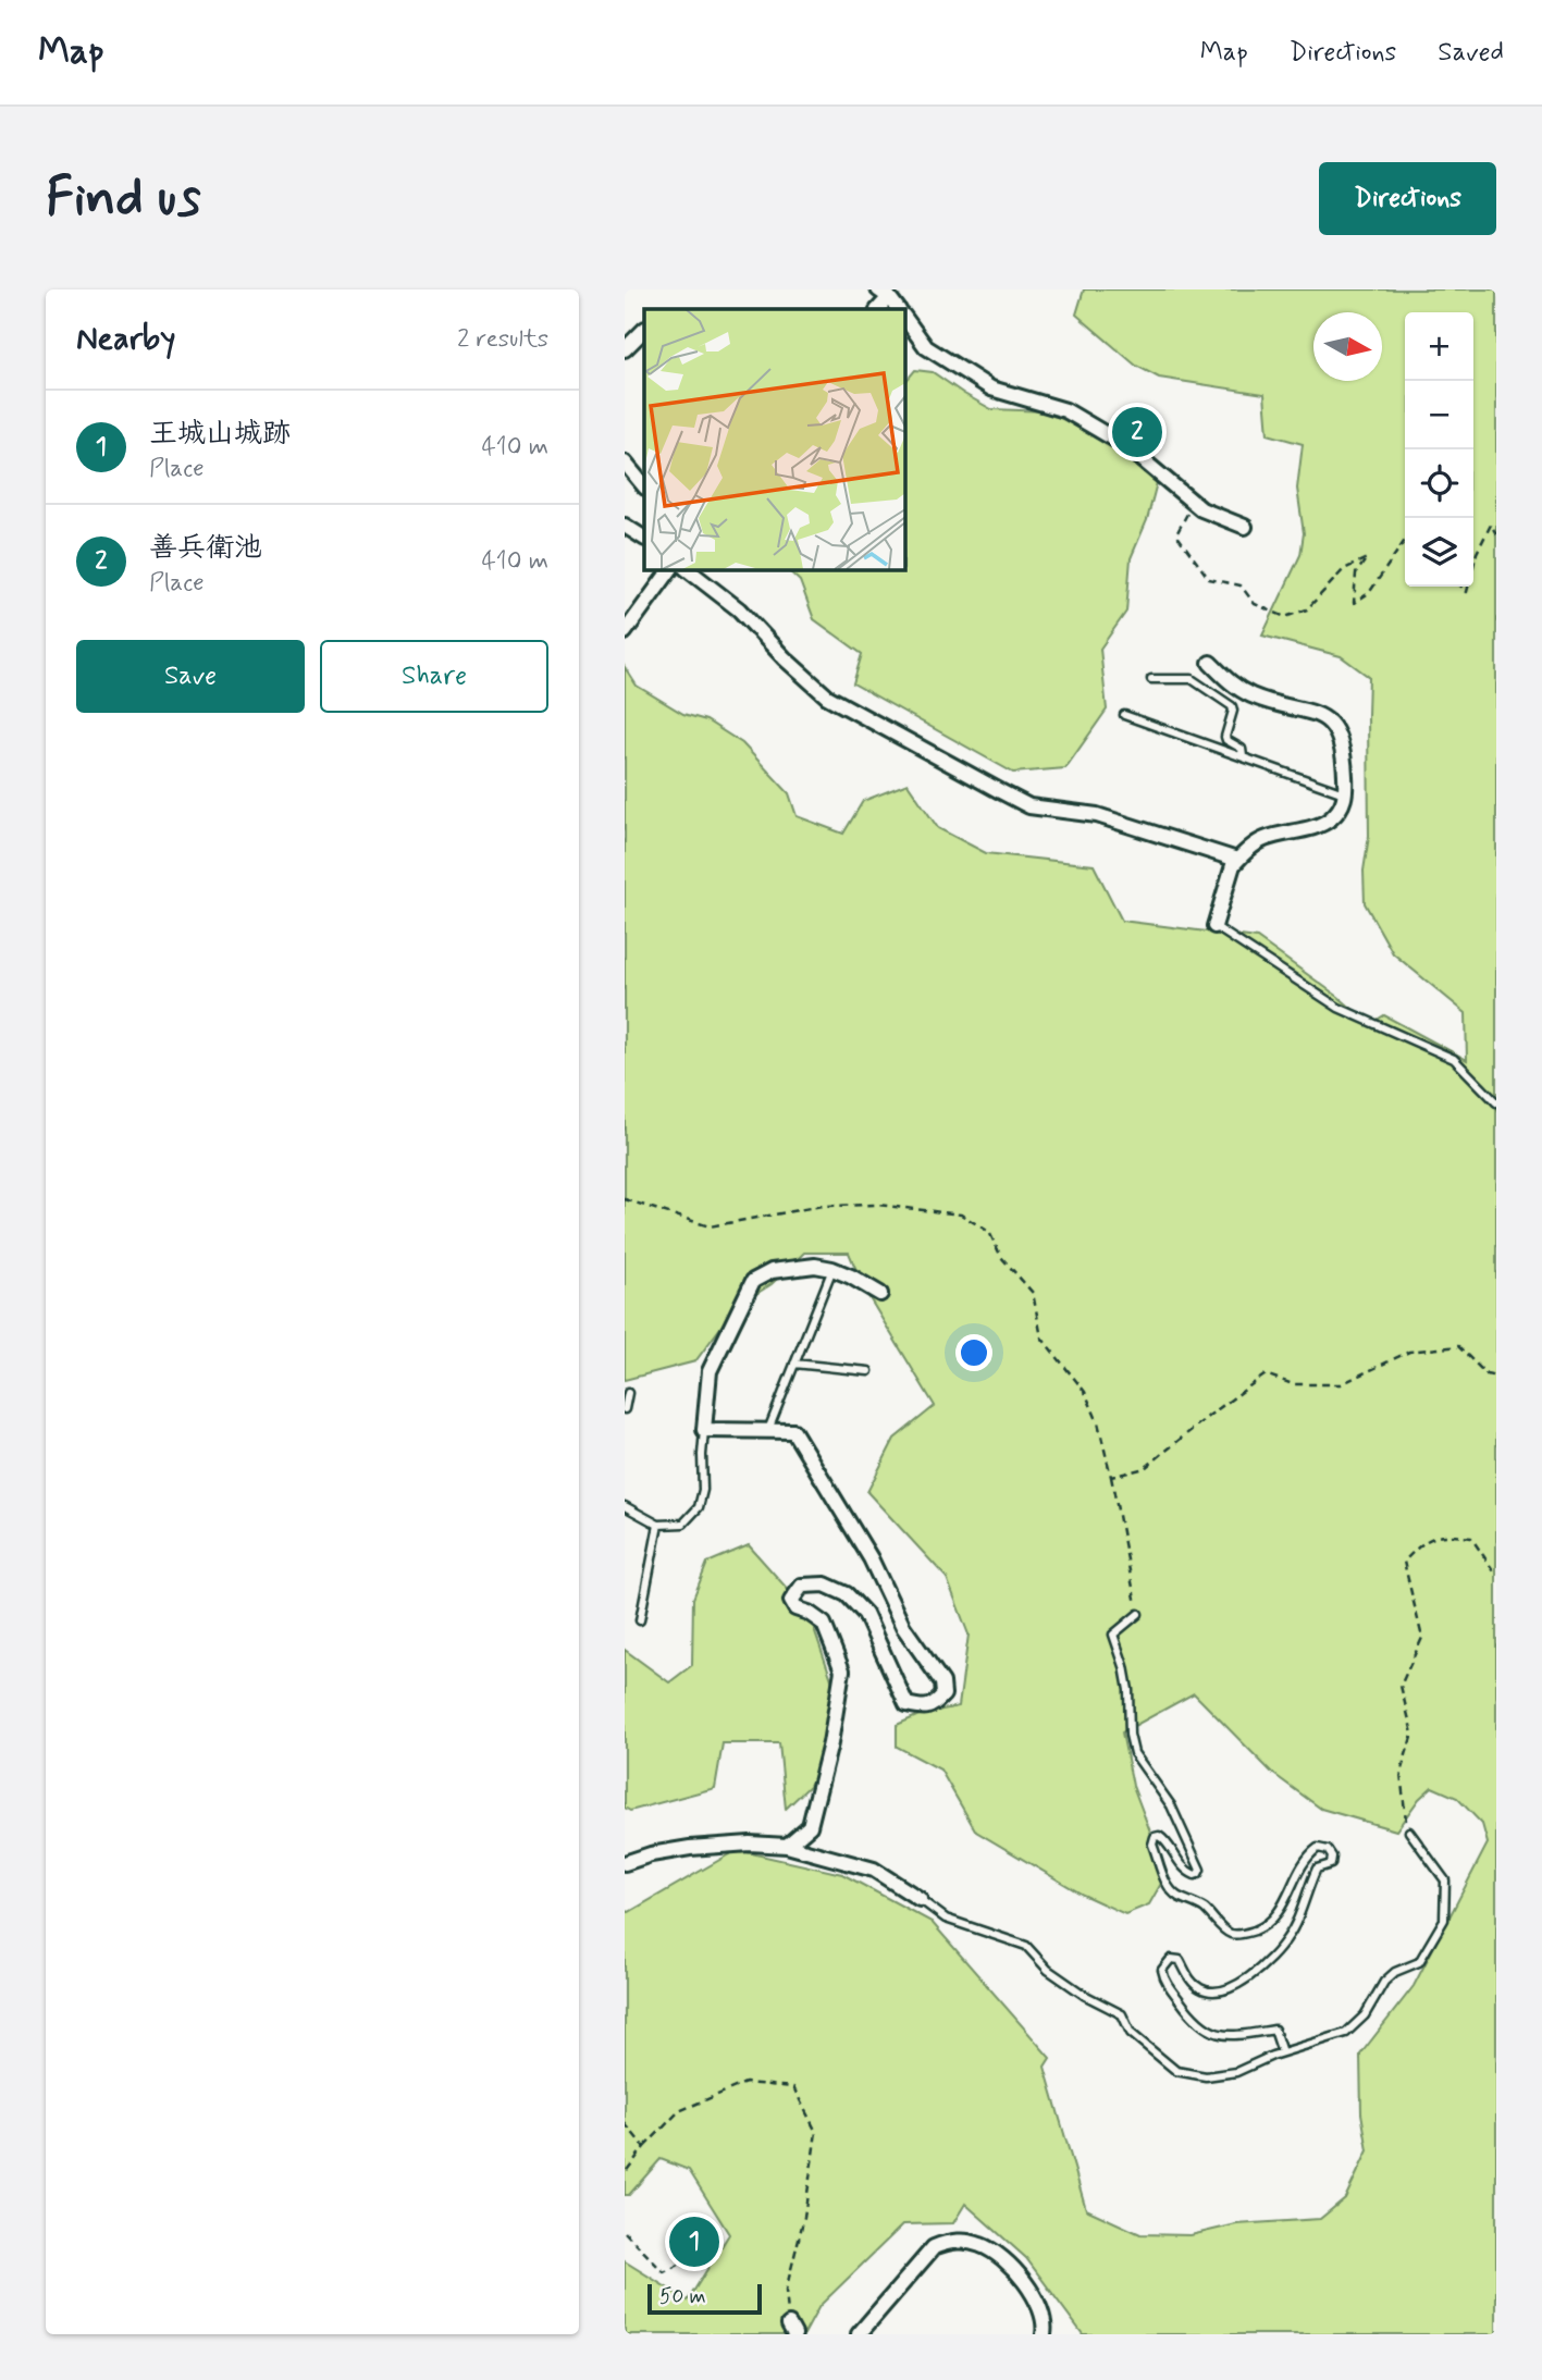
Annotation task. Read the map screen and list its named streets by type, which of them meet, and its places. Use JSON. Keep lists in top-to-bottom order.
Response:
{
  "scale_bar": "50 m",
  "north": "right",
  "page": {
    "header": "Map",
    "nav": ["Map", "Directions", "Saved"],
    "buttons": [
      "Directions",
      ["Save", "Share"]
    ],
    "title": "Find us",
    "heading": ["Nearby", "2 results"],
    "map_buttons": ["+", "−"],
    "list": [
      {
        "mark": "1",
        "name": "王城山城跡",
        "note": "Place",
        "value": "410 m"
      },
      {
        "mark": "2",
        "name": "善兵衛池",
        "note": "Place",
        "value": "410 m"
      }
    ],
    "pins": ["2", "1"],
    "scale": "50 m"
  }
}
